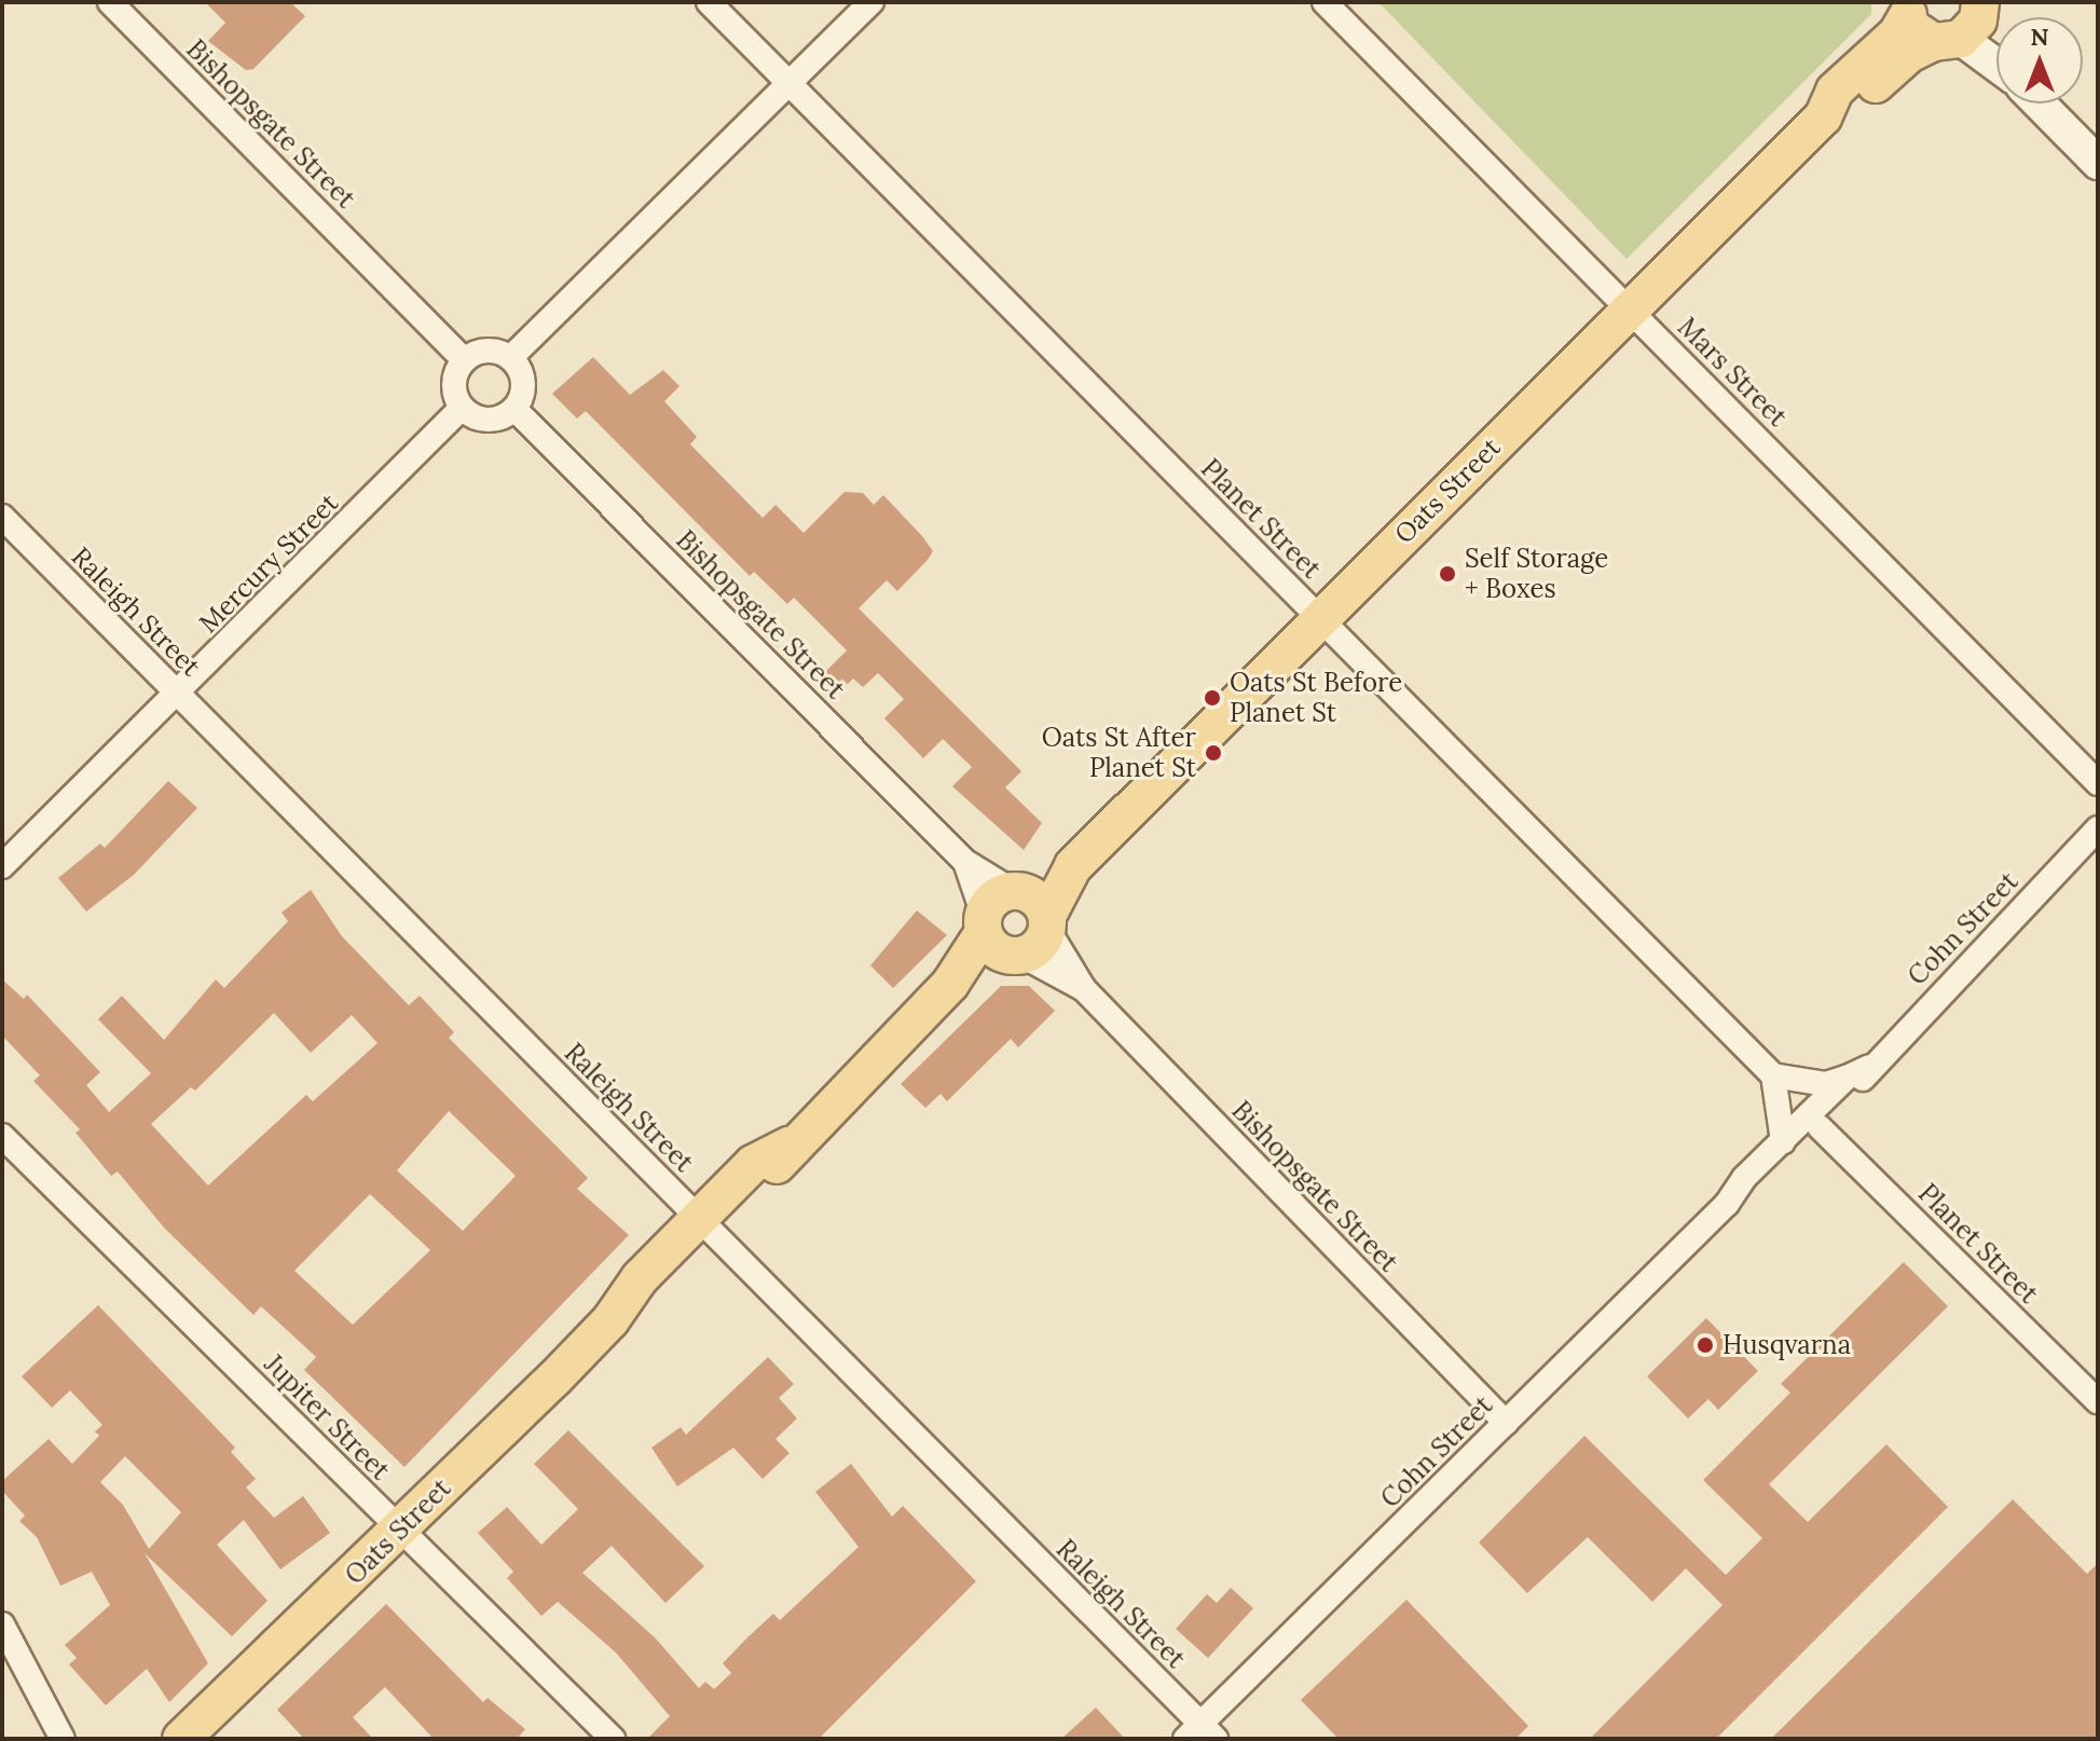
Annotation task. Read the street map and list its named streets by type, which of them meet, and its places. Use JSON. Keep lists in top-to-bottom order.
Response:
{
  "streets": {
    "main road": ["Oats Street"],
    "street": [
      "Bishopsgate Street",
      "Mars Street",
      "Planet Street",
      "Mercury Street",
      "Raleigh Street",
      "Cohn Street",
      "Jupiter Street"
    ]
  },
  "crossings": [
    ["Bishopsgate Street", "Oats Street"],
    ["Bishopsgate Street", "Mercury Street"],
    ["Bishopsgate Street", "Cohn Street"],
    ["Mars Street", "Oats Street"],
    ["Oats Street", "Planet Street"],
    ["Oats Street", "Raleigh Street"],
    ["Oats Street", "Jupiter Street"],
    ["Planet Street", "Cohn Street"],
    ["Mercury Street", "Raleigh Street"],
    ["Raleigh Street", "Cohn Street"]
  ],
  "places": [
    "Self Storage + Boxes",
    "Oats St Before Planet St",
    "Oats St After Planet St",
    "Husqvarna"
  ],
  "north": "top"
}
